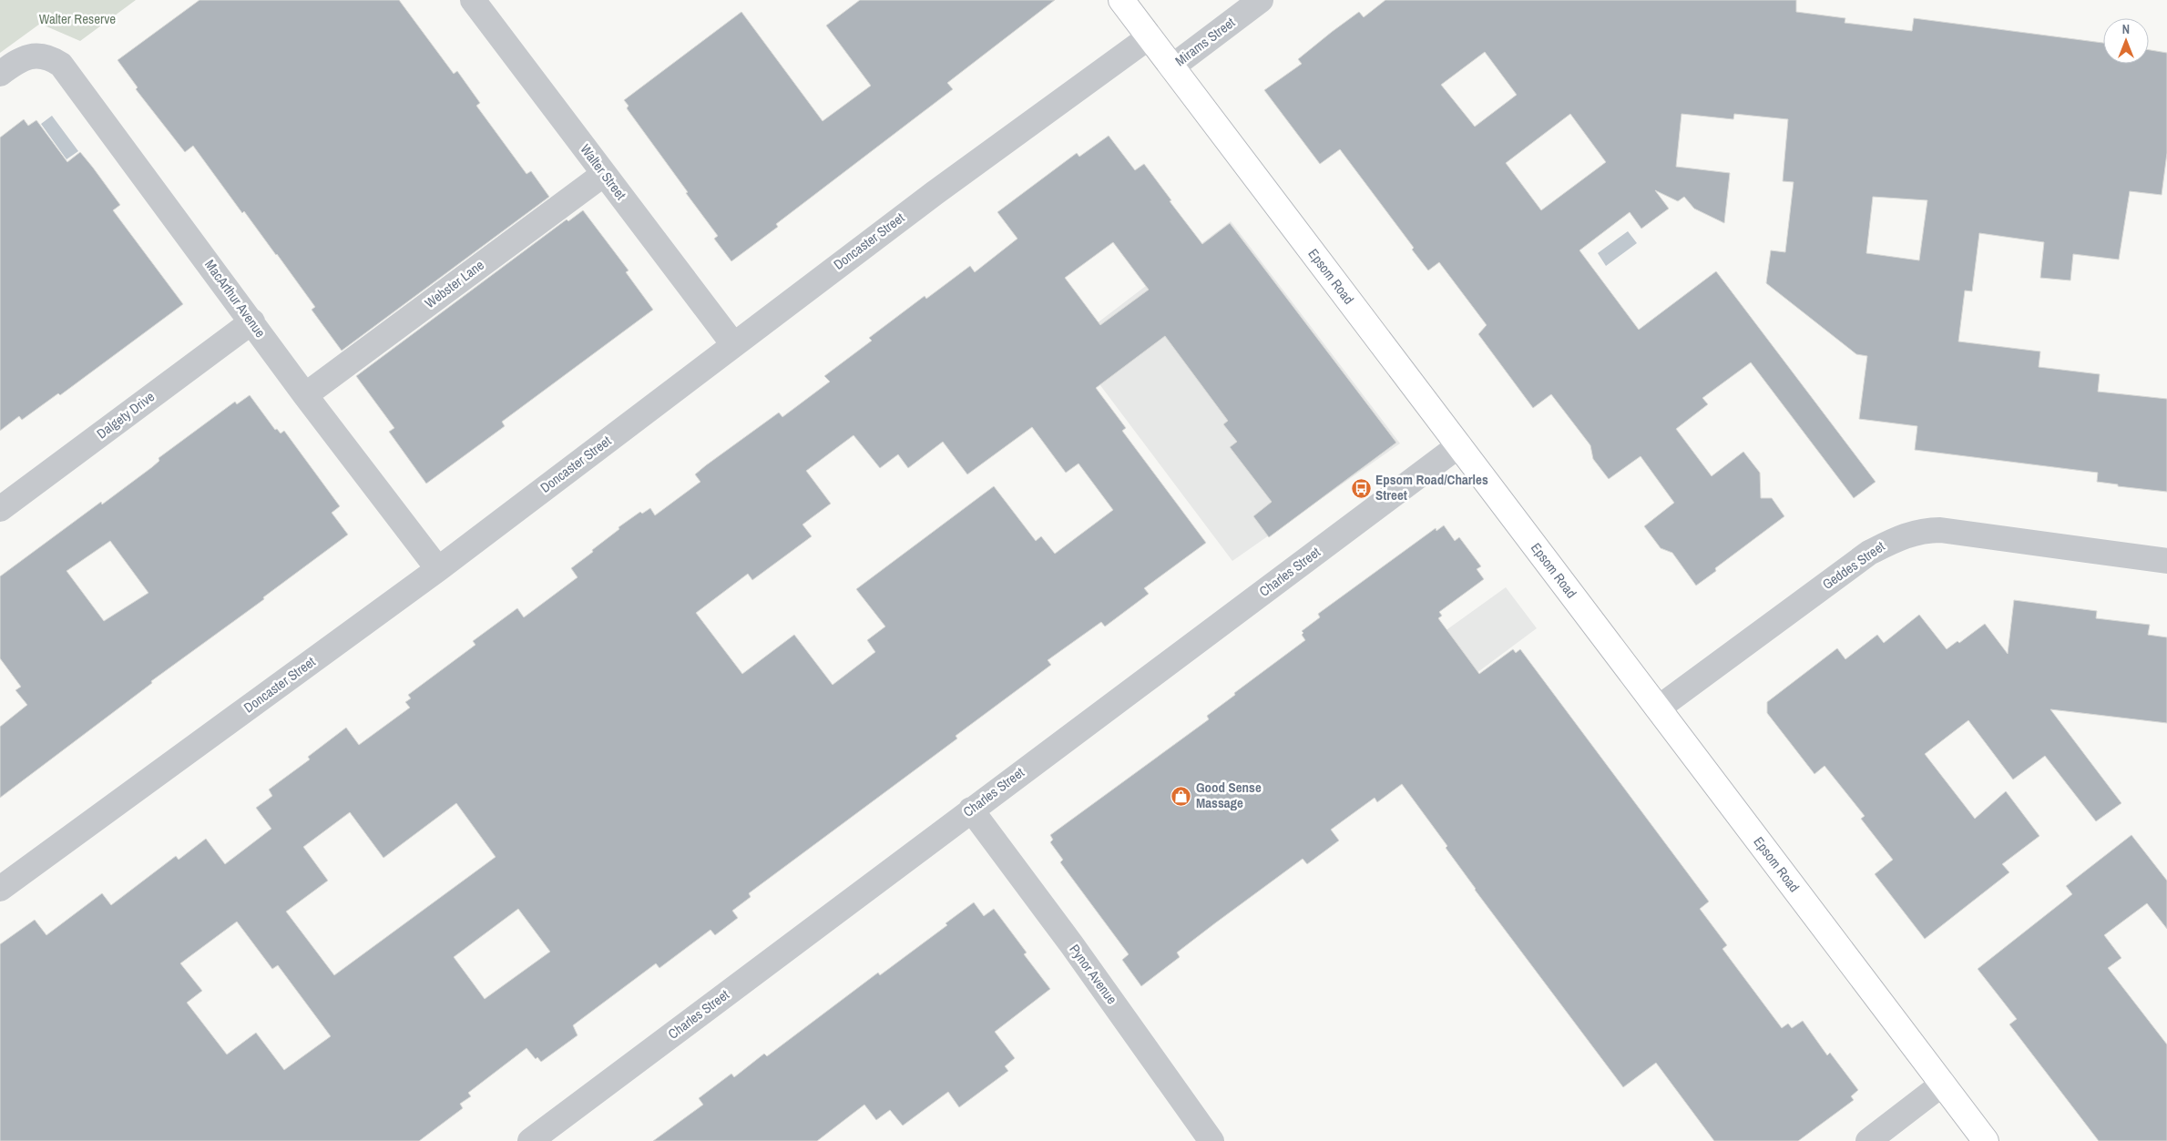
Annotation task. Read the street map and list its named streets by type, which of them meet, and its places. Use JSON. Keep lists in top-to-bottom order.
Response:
{
  "streets": {
    "main road": ["Epsom Road"],
    "street": [
      "Mirams Street",
      "Walter Street",
      "Doncaster Street",
      "Webster Lane",
      "MacArthur Avenue",
      "Dalgety Drive",
      "Geddes Street",
      "Charles Street",
      "Pynor Avenue"
    ]
  },
  "crossings": [
    ["Mirams Street", "Epsom Road"],
    ["Walter Street", "Doncaster Street"],
    ["Walter Street", "Webster Lane"],
    ["Doncaster Street", "Epsom Road"],
    ["Doncaster Street", "MacArthur Avenue"],
    ["Epsom Road", "Geddes Street"],
    ["Epsom Road", "Charles Street"],
    ["Webster Lane", "MacArthur Avenue"],
    ["MacArthur Avenue", "Dalgety Drive"],
    ["Charles Street", "Pynor Avenue"]
  ],
  "parks": ["Walter Reserve"],
  "places": {
    "bus stop": ["Epsom Road/Charles Street"],
    "shop": ["Good Sense Massage"]
  },
  "north": "top"
}
